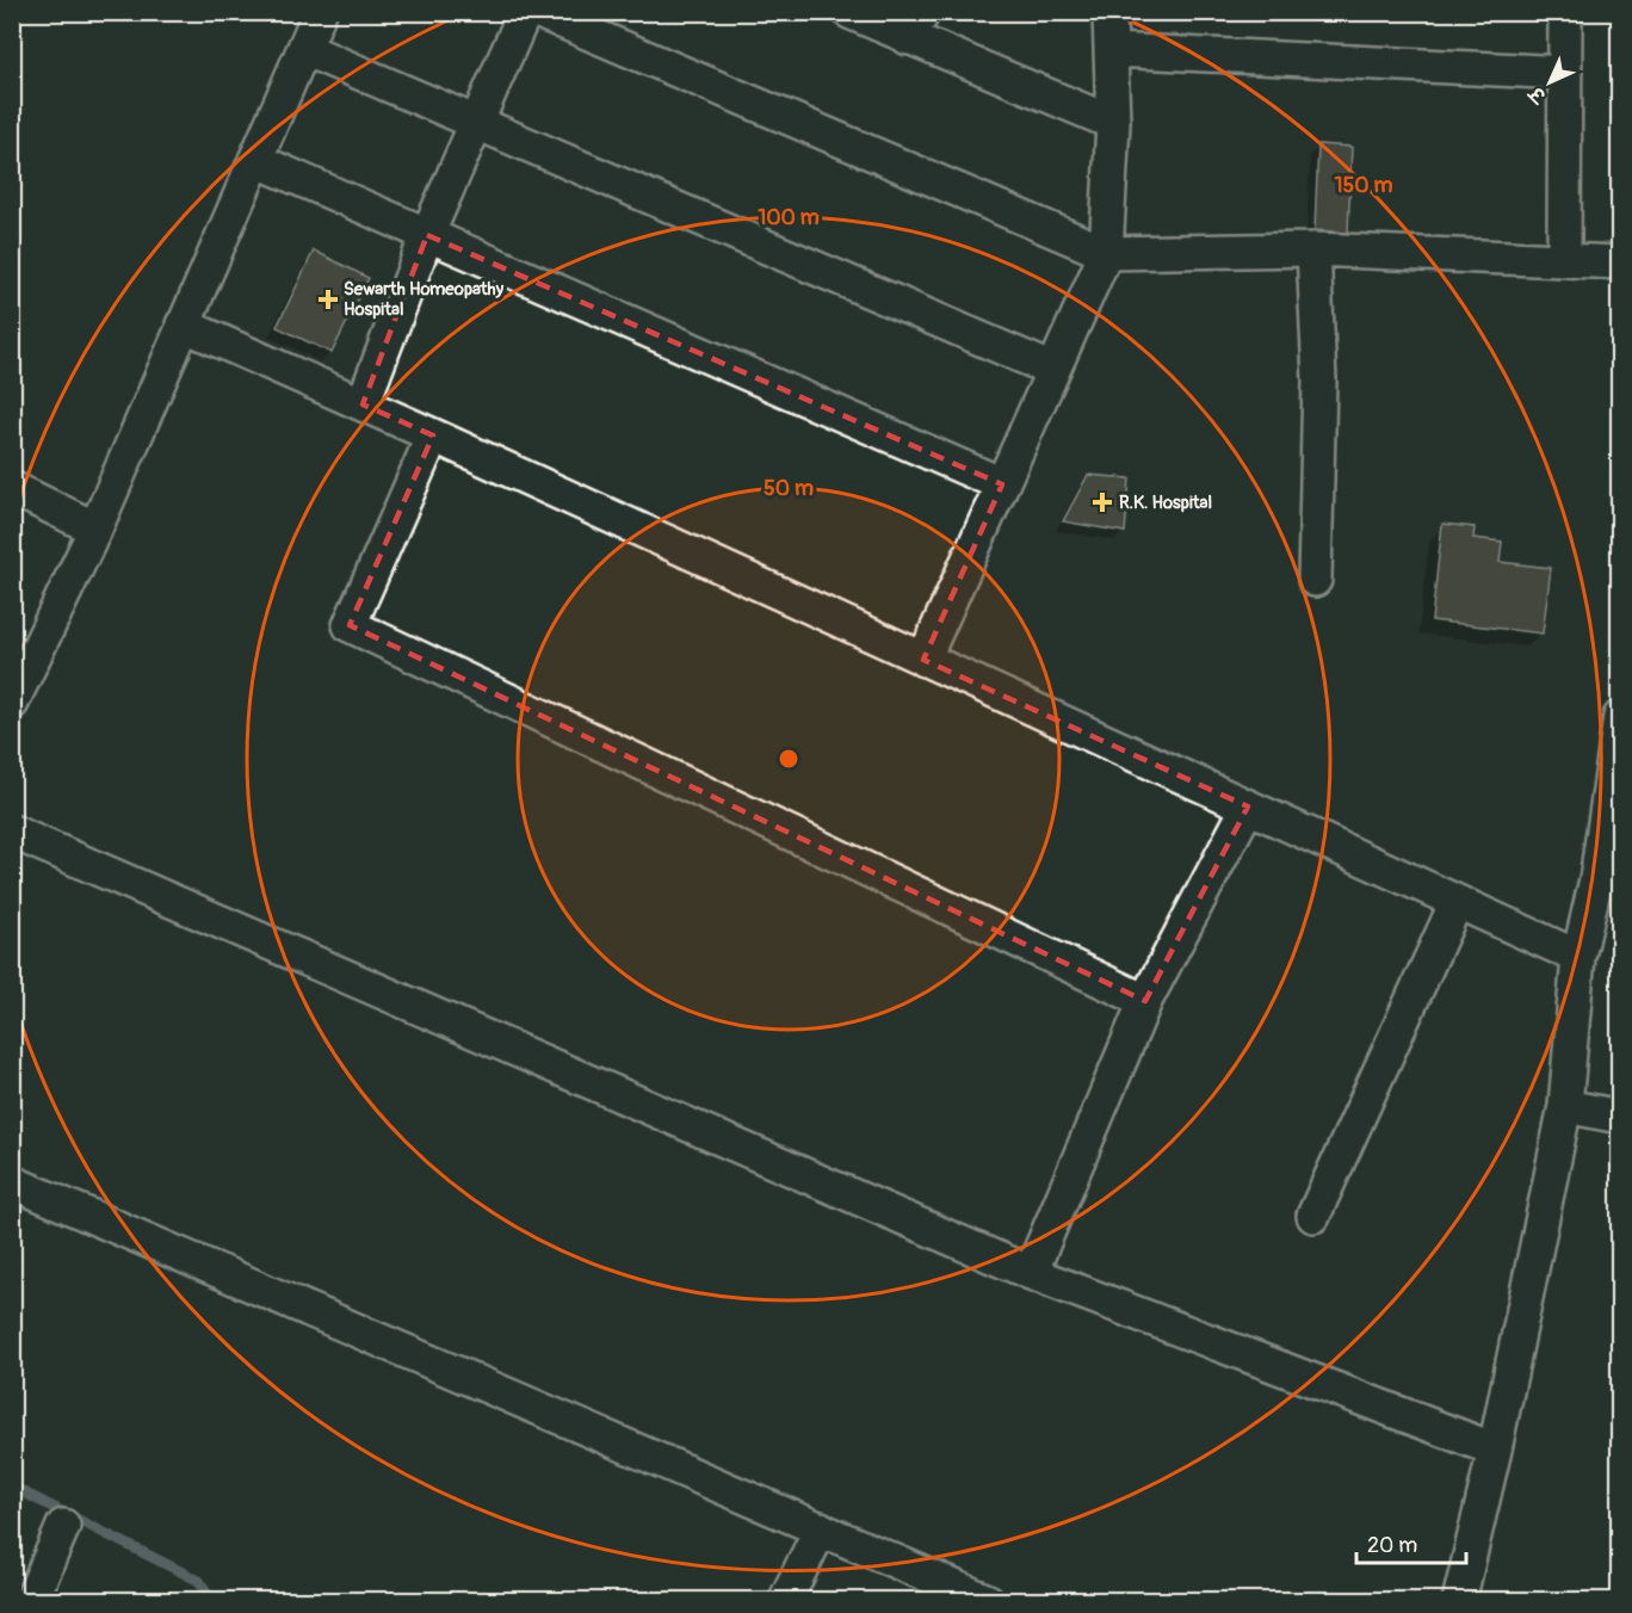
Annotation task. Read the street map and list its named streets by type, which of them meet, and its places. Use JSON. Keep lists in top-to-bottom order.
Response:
{
  "places": {
    "health": ["Sewarth Homeopathy Hospital", "R.K. Hospital"]
  },
  "scale_bar": "20 m",
  "north": "bottom left",
  "rings": ["150 m", "100 m", "50 m"]
}
